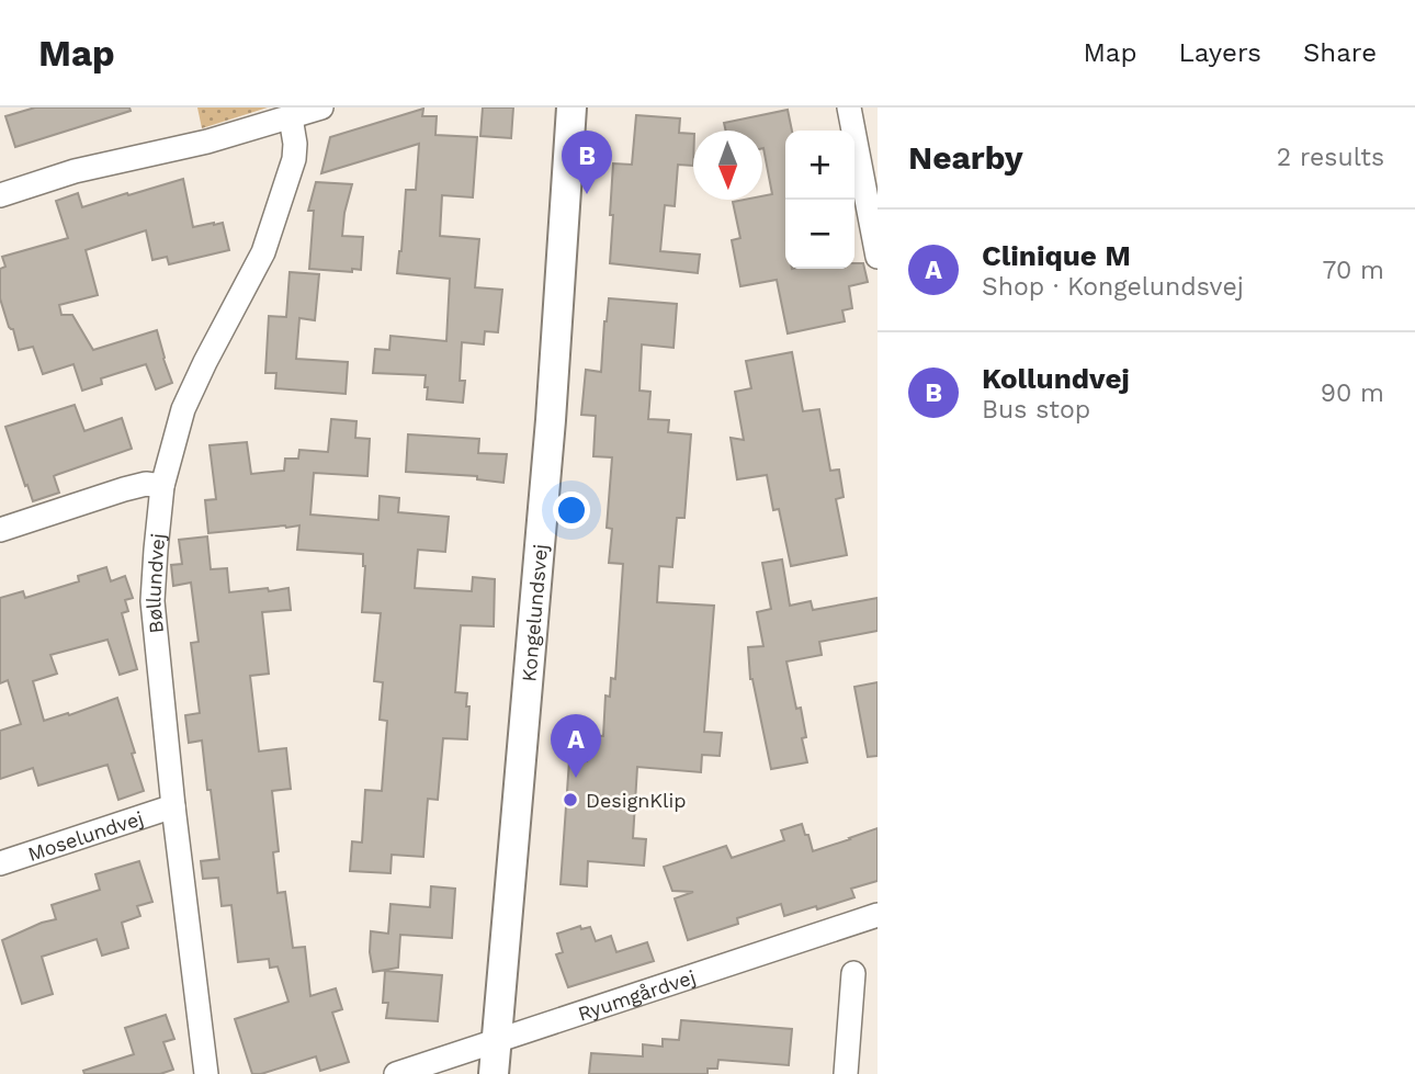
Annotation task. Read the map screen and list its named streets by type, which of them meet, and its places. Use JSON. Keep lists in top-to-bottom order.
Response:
{
  "streets": {
    "street": [
      "Bøllundvej",
      "Kongelundsvej",
      "Moselundvej",
      "Ryumgårdvej"
    ]
  },
  "crossings": [
    ["Bøllundvej", "Moselundvej"],
    ["Kongelundsvej", "Ryumgårdvej"]
  ],
  "places": ["DesignKlip"],
  "north": "bottom",
  "page": {
    "header": "Map",
    "nav": ["Map", "Layers", "Share"],
    "heading": ["Nearby", "2 results"],
    "map_buttons": ["+", "−"],
    "pins": ["B", "A"],
    "list": [
      {
        "mark": "A",
        "name": "Clinique M",
        "note": "Shop · Kongelundsvej",
        "value": "70 m"
      },
      {
        "mark": "B",
        "name": "Kollundvej",
        "note": "Bus stop",
        "value": "90 m"
      }
    ]
  }
}
